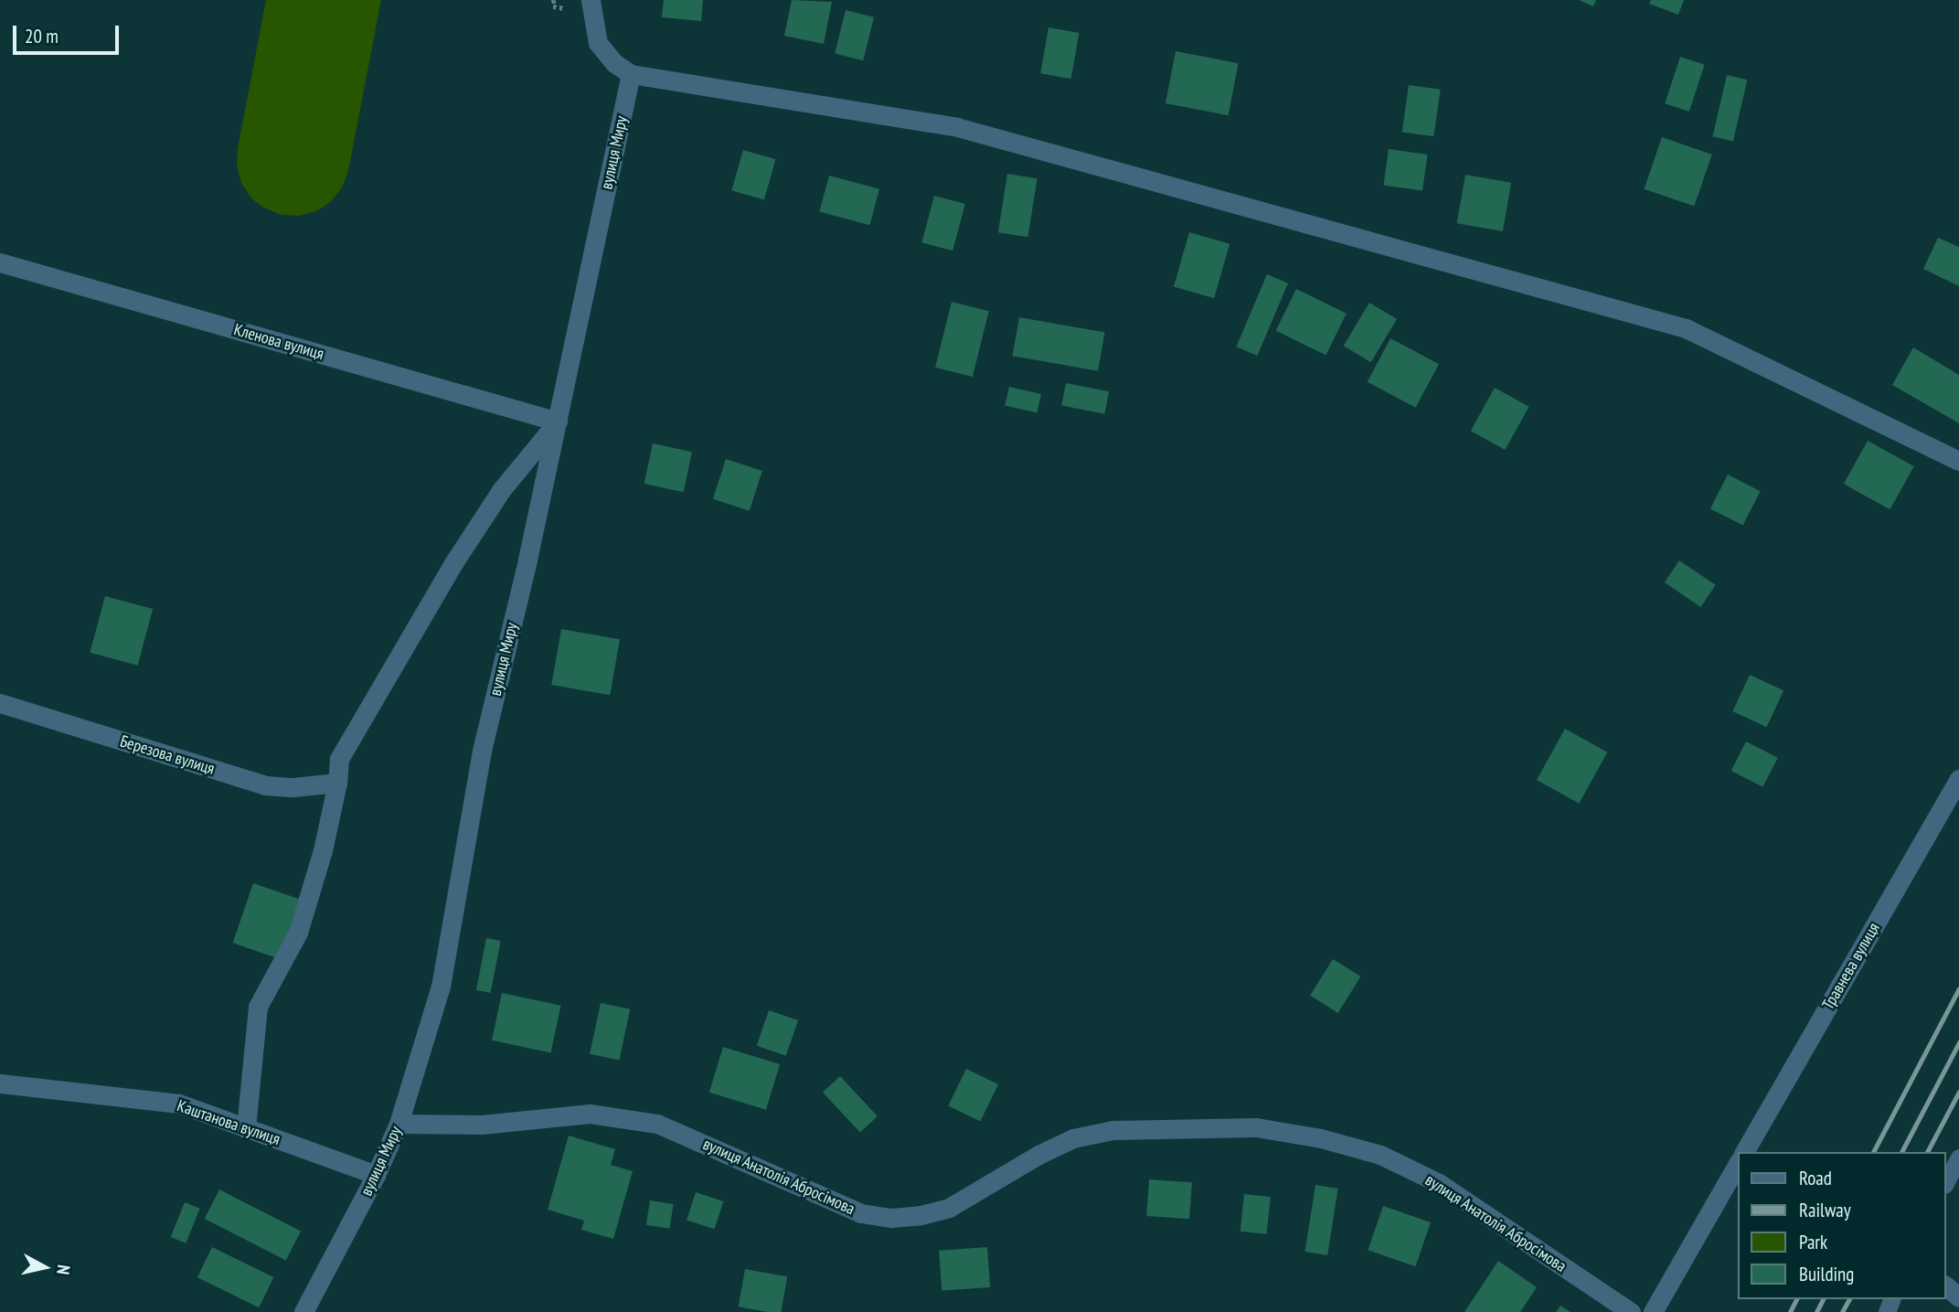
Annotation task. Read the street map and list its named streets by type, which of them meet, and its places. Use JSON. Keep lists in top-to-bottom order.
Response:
{
  "streets": {
    "street": [
      "вулиця Миру",
      "Кленова вулиця",
      "Березова вулиця",
      "Травнева вулиця",
      "Каштанова вулиця",
      "вулиця Анатолія Абросімова"
    ]
  },
  "crossings": [
    ["вулиця Миру", "Кленова вулиця"],
    ["вулиця Миру", "Каштанова вулиця"],
    ["вулиця Миру", "вулиця Анатолія Абросімова"]
  ],
  "legend": [
    "Road",
    "Railway",
    "Park",
    "Building"
  ],
  "scale_bar": "20 m",
  "north": "right"
}
